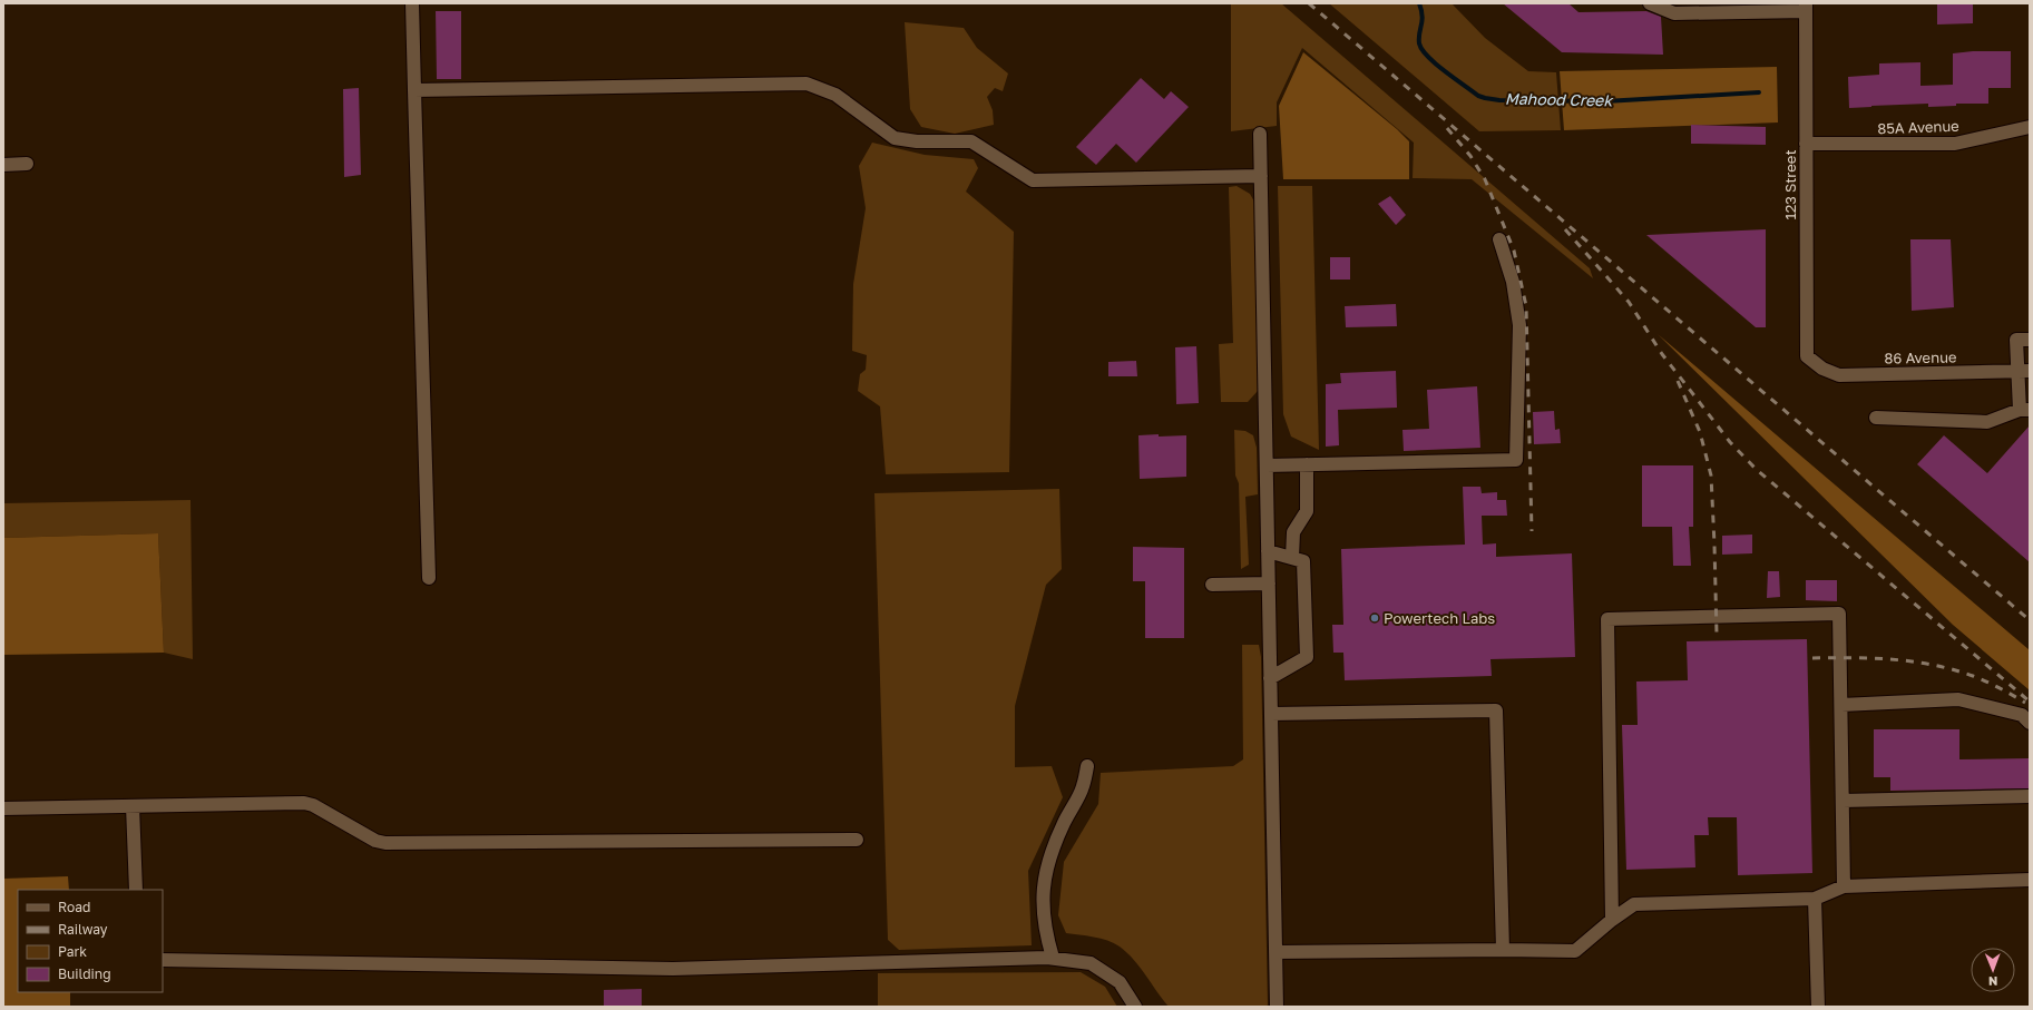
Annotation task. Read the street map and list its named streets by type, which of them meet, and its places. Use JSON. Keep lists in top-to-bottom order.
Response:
{
  "streets": {
    "street": ["85A Avenue", "123 Street", "86 Avenue"]
  },
  "crossings": [
    ["85A Avenue", "123 Street"],
    ["123 Street", "86 Avenue"]
  ],
  "water": ["Mahood Creek"],
  "places": ["Powertech Labs"],
  "legend": [
    "Road",
    "Railway",
    "Park",
    "Building"
  ],
  "north": "bottom"
}
